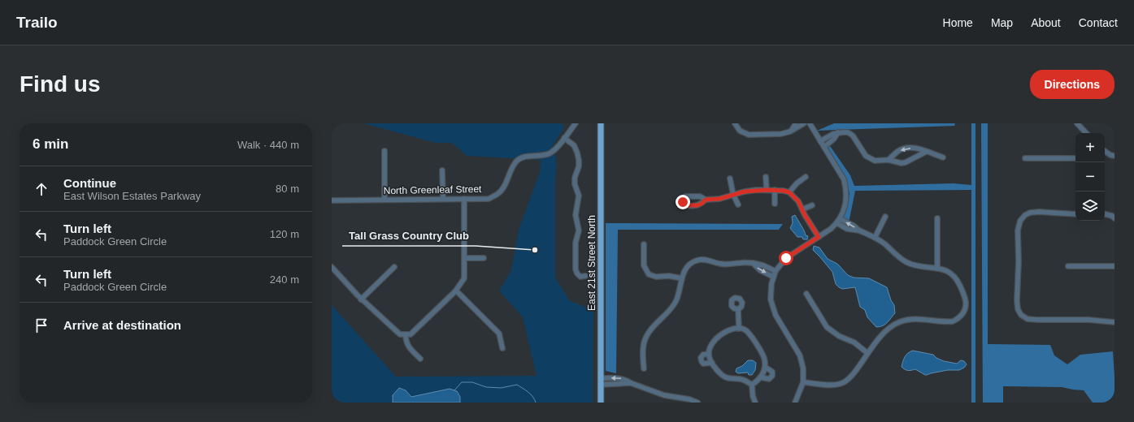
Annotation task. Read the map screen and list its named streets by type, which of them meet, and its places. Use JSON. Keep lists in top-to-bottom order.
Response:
{
  "streets": {
    "main road": ["East 21st Street North"],
    "street": ["North Greenleaf Street"]
  },
  "places": ["Tall Grass Country Club"],
  "page": {
    "header": "Trailo",
    "nav": [
      "Home",
      "Map",
      "About",
      "Contact"
    ],
    "buttons": "Directions",
    "title": "Find us",
    "heading": ["6 min", "Walk · 440 m"],
    "map_buttons": ["+", "−"],
    "list": [
      ["Continue", "East Wilson Estates Parkway", "80 m"],
      ["Turn left", "Paddock Green Circle", "120 m"],
      ["Turn left", "Paddock Green Circle", "240 m"],
      "Arrive at destination"
    ]
  }
}
